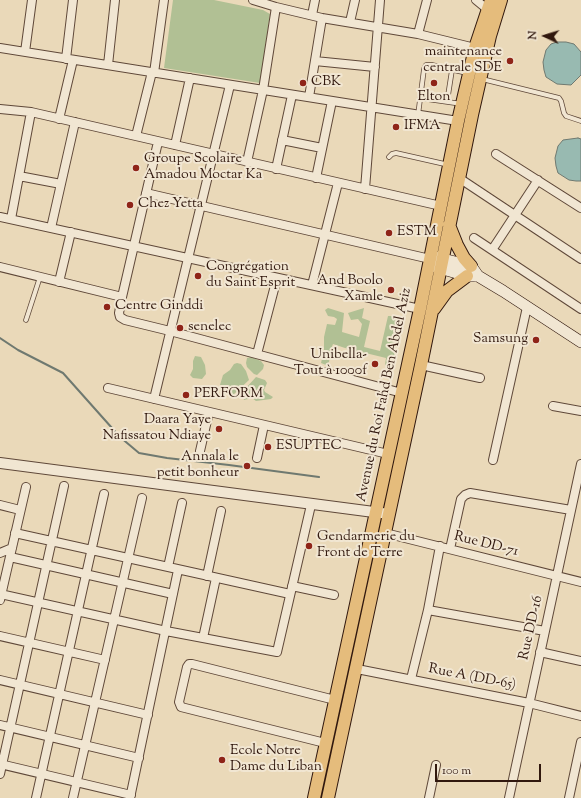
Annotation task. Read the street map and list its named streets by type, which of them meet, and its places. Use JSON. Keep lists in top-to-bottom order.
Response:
{
  "streets": {
    "main road": ["Avenue du Roi Fahd Ben Abdel Aziz"],
    "street": ["Rue DD-71", "Rue DD-16", "Rue A (DD-65)"]
  },
  "crossings": [
    ["Avenue du Roi Fahd Ben Abdel Aziz", "Rue DD-71"],
    ["Avenue du Roi Fahd Ben Abdel Aziz", "Rue A (DD-65)"],
    ["Rue DD-71", "Rue DD-16"],
    ["Rue DD-16", "Rue A (DD-65)"]
  ],
  "places": [
    "maintenance centrale SDE",
    "CBK",
    "Elton",
    "IFMA",
    "Groupe Scolaire Amadou Moctar Ka",
    "Chez Yetta",
    "ESTM",
    "Congrégation du Saint Esprit",
    "And Boolo Xamle",
    "Centre Ginddi",
    "senelec",
    "Samsung",
    "Unibella- Tout à 1000f",
    "PERFORM",
    "Daara Yaye Nafissatou Ndiaye",
    "ESUPTEC",
    "Annala le petit bonheur",
    "Gendarmerie du Front de Terre",
    "Ecole Notre Dame du Liban"
  ],
  "scale_bar": "100 m",
  "north": "left"
}
